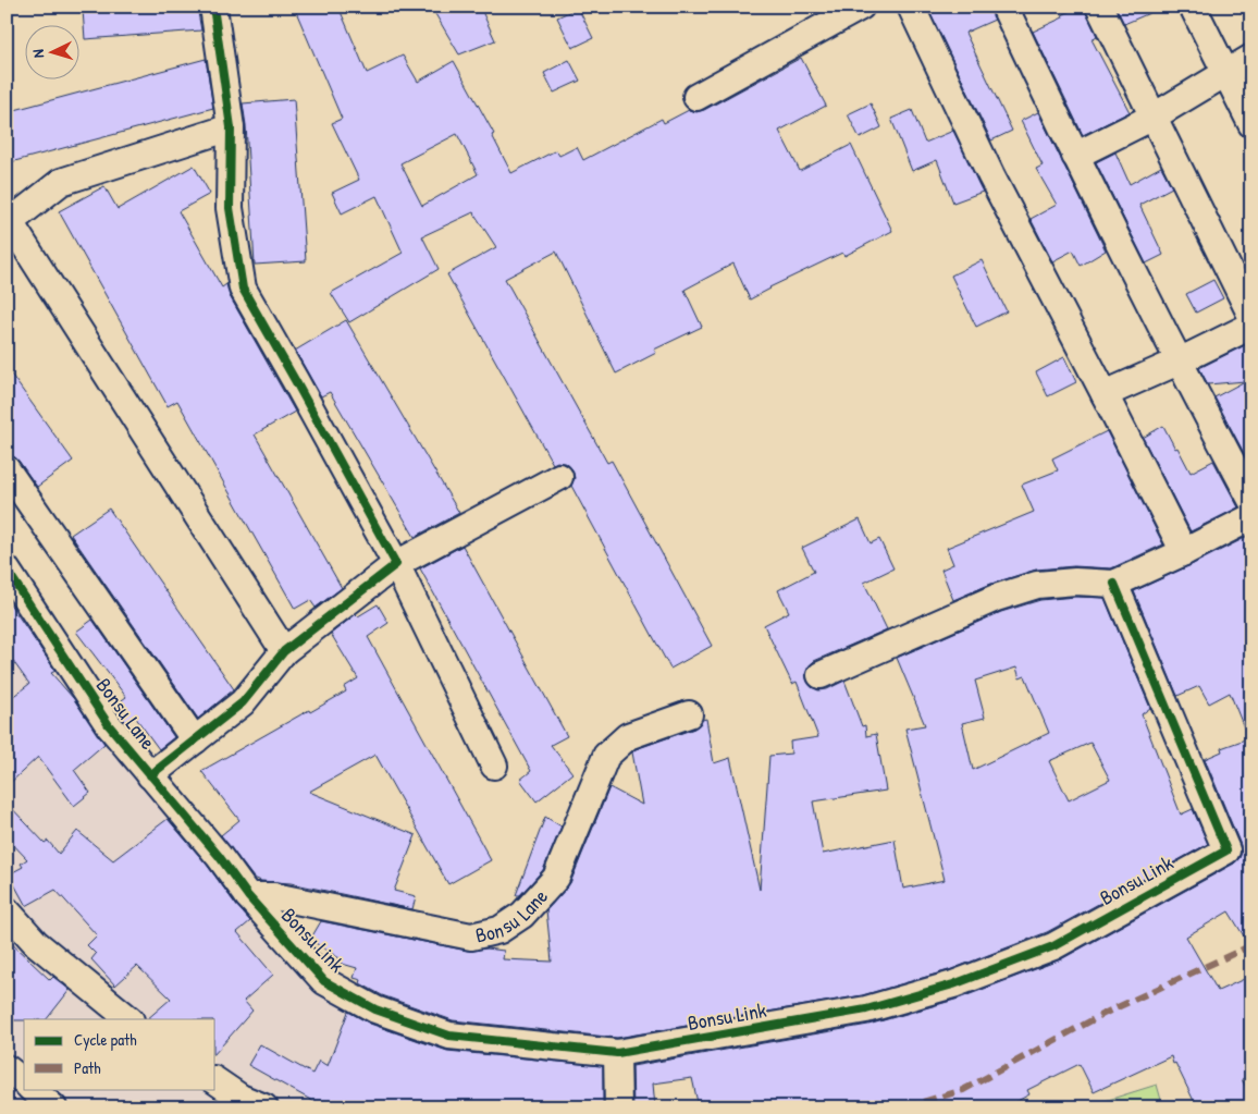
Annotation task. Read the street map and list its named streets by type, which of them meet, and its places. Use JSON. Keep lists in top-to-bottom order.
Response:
{
  "streets": {
    "street": ["Bonsu Lane", "Bonsu Link"]
  },
  "crossings": [
    ["Bonsu Lane", "Bonsu Link"]
  ],
  "legend": ["Cycle path", "Path"],
  "north": "left"
}
